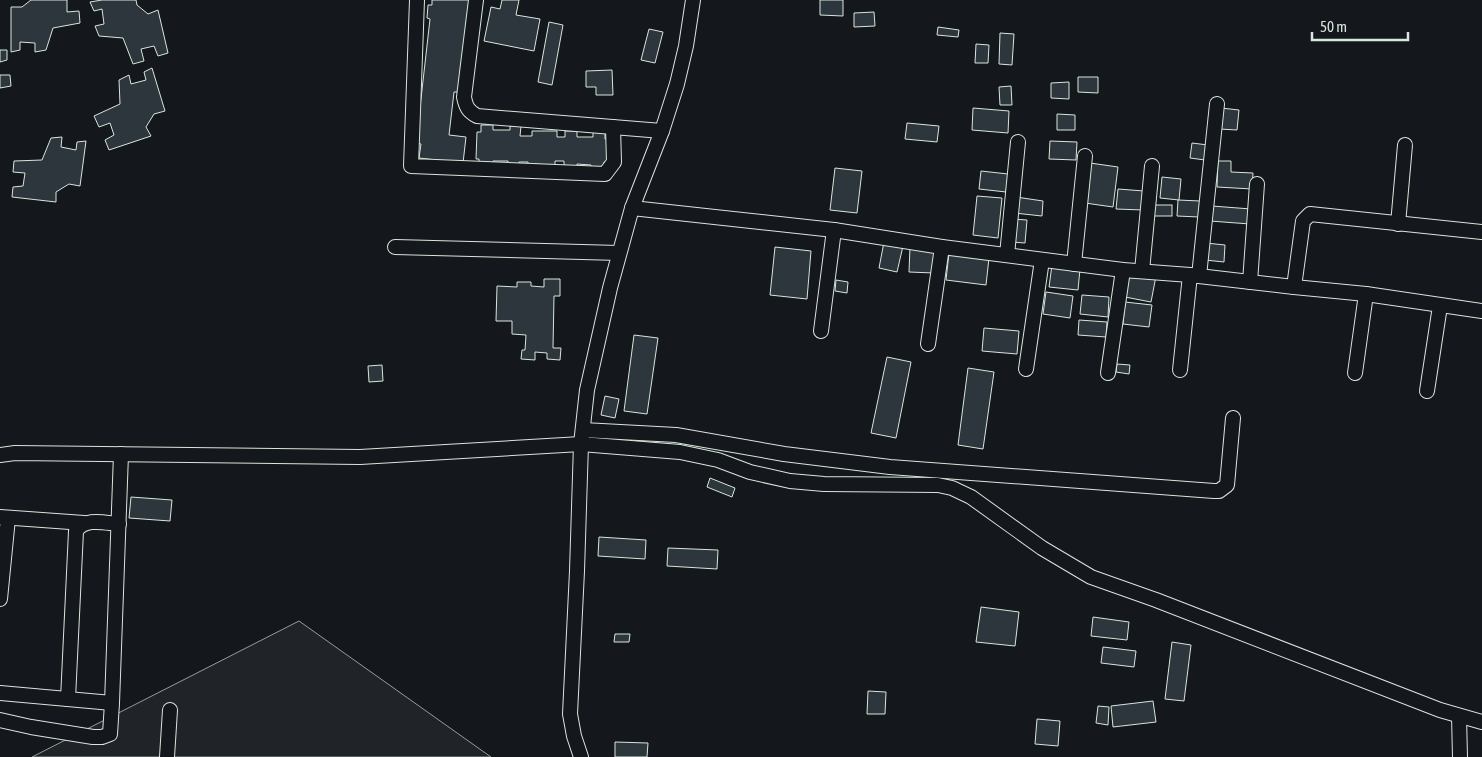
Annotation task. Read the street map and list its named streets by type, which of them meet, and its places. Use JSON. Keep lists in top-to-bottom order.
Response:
{
  "scale_bar": "50 m"
}
